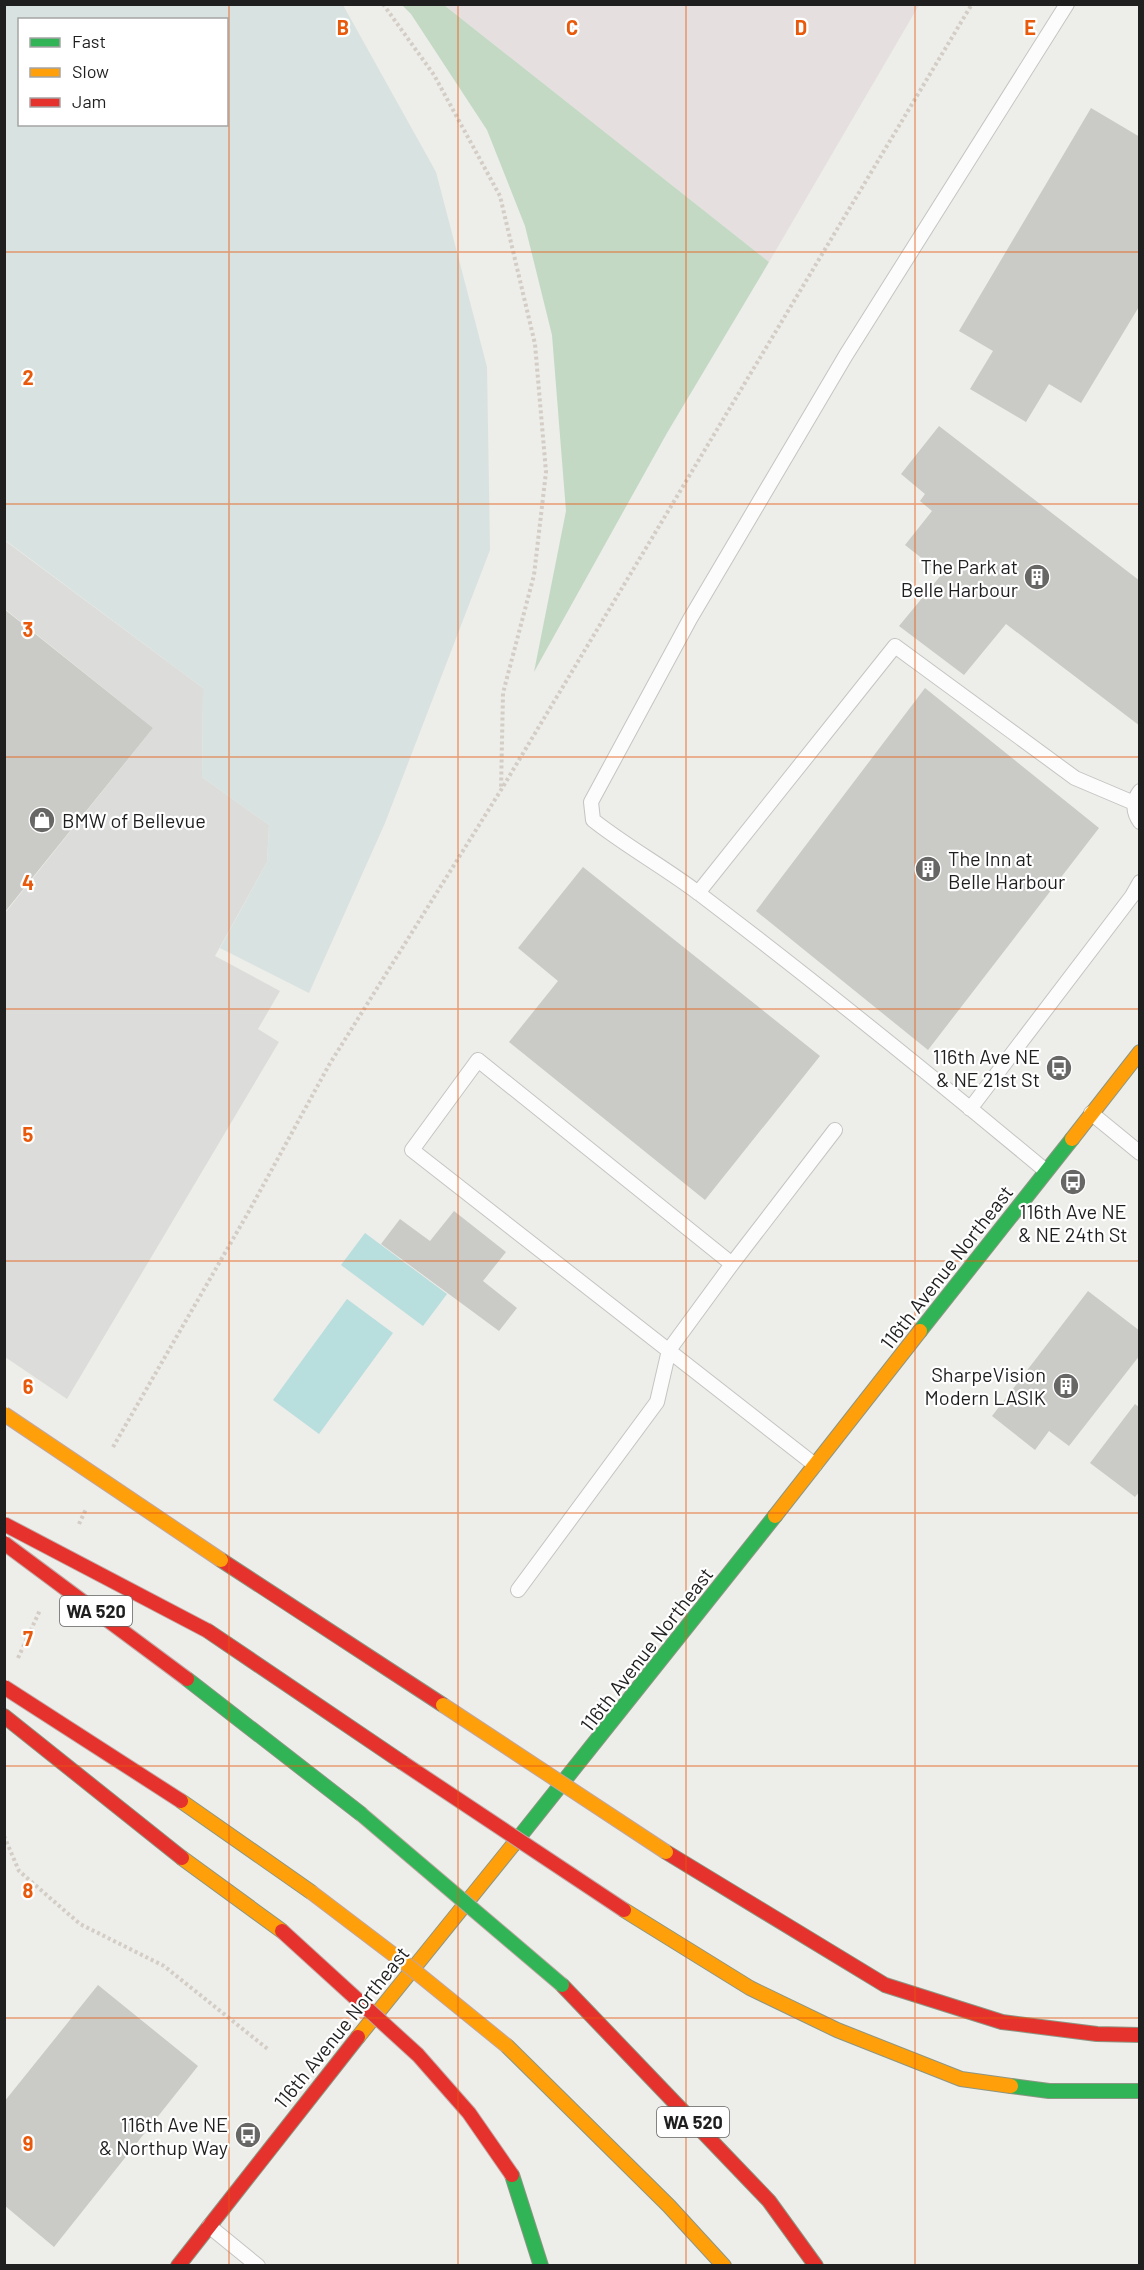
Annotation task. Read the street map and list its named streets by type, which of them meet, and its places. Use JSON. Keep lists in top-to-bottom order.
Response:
{
  "streets": {
    "main road": ["116th Avenue Northeast", "WA 520"]
  },
  "places": {
    "building": ["The Park at Belle Harbour", "The Inn at Belle Harbour", "SharpeVision Modern LASIK"],
    "shop": ["BMW of Bellevue"],
    "bus stop": ["116th Ave NE & NE 21st St", "116th Ave NE & NE 24th St", "116th Ave NE & Northup Way"]
  },
  "legend": ["Fast", "Slow", "Jam"],
  "grid": {
    "columns": [
      "B",
      "C",
      "D",
      "E"
    ],
    "rows": [
      "2",
      "3",
      "4",
      "5",
      "6",
      "7",
      "8",
      "9"
    ]
  }
}
